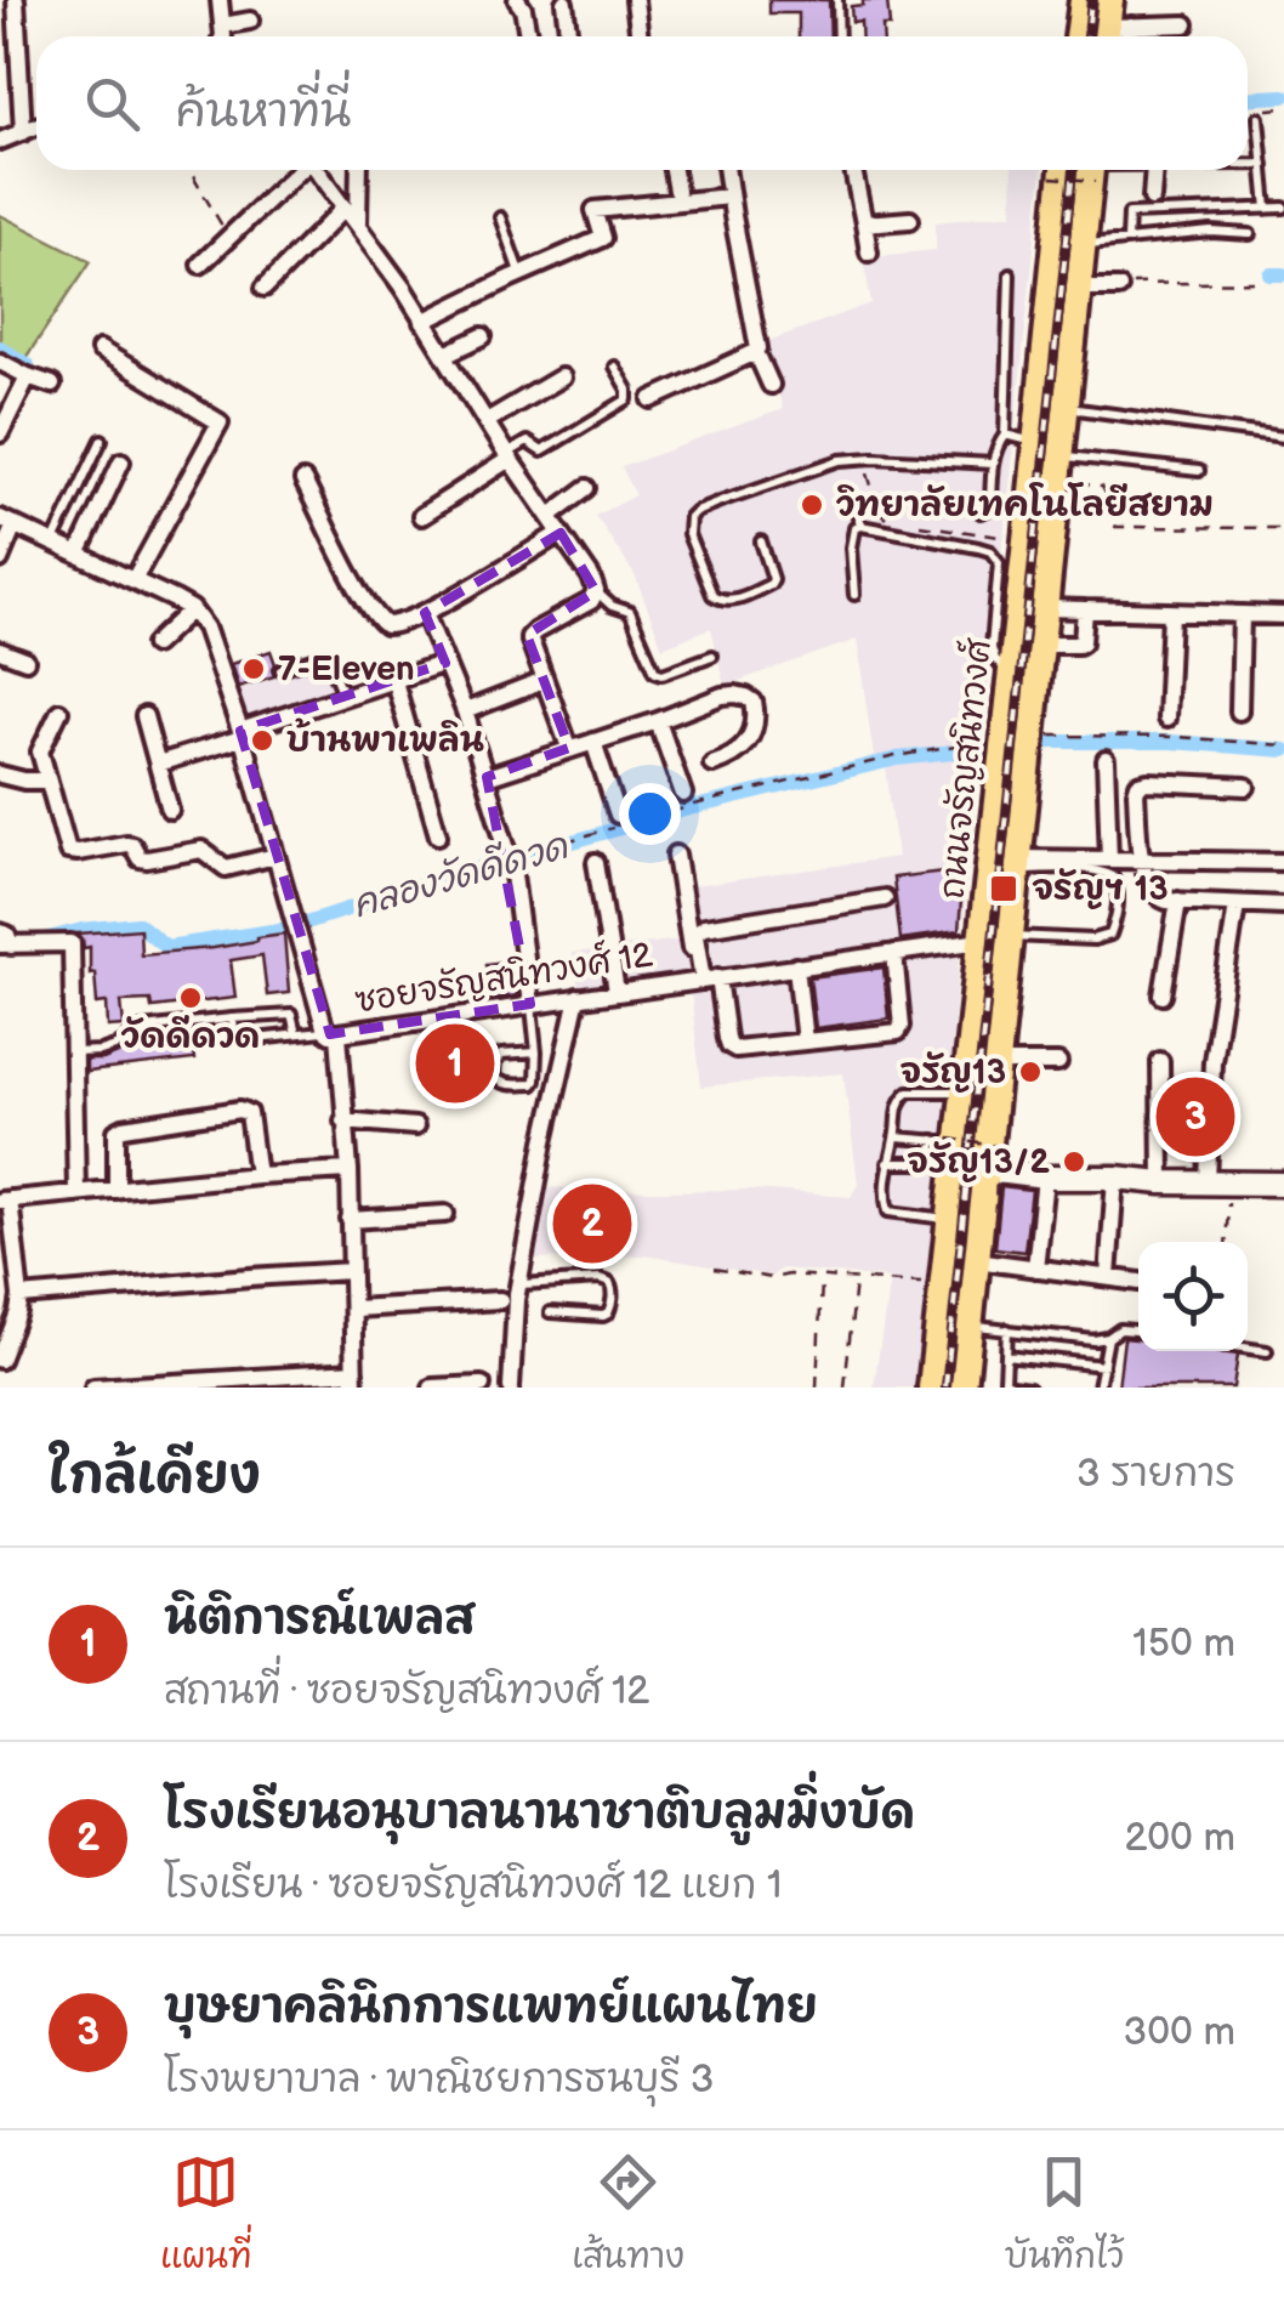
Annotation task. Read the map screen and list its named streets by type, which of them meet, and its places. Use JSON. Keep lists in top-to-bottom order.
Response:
{
  "streets": {
    "main road": ["ถนนจรัญสนิทวงศ์"],
    "street": ["ซอยจรัญสนิทวงศ์ 12"]
  },
  "crossings": [
    ["ถนนจรัญสนิทวงศ์", "ซอยจรัญสนิทวงศ์ 12"]
  ],
  "water": ["คลองวัดดีดวด"],
  "places": {
    "other": [
      "วิทยาลัยเทคโนโลยีสยาม",
      "7-Eleven",
      "บ้านพาเพลิน",
      "วัดดีดวด",
      "จรัญ13",
      "จรัญ13/2"
    ],
    "transit": ["จรัญฯ 13"]
  },
  "page": {
    "search": "ค้นหาที่นี่",
    "pins": ["1", "3", "2"],
    "heading": ["ใกล้เคียง", "3 รายการ"],
    "list": [
      {
        "mark": "1",
        "name": "นิติการณ์เพลส",
        "note": "สถานที่ · ซอยจรัญสนิทวงศ์ 12",
        "value": "150 m"
      },
      {
        "mark": "2",
        "name": "โรงเรียนอนุบาลนานาชาติบลูมมิ่งบัด",
        "note": "โรงเรียน · ซอยจรัญสนิทวงศ์ 12 แยก 1",
        "value": "200 m"
      },
      {
        "mark": "3",
        "name": "บุษยาคลินิกการแพทย์แผนไทย",
        "note": "โรงพยาบาล · พาณิชยการธนบุรี 3",
        "value": "300 m"
      }
    ],
    "nav": ["แผนที่", "เส้นทาง", "บันทึกไว้"]
  }
}
